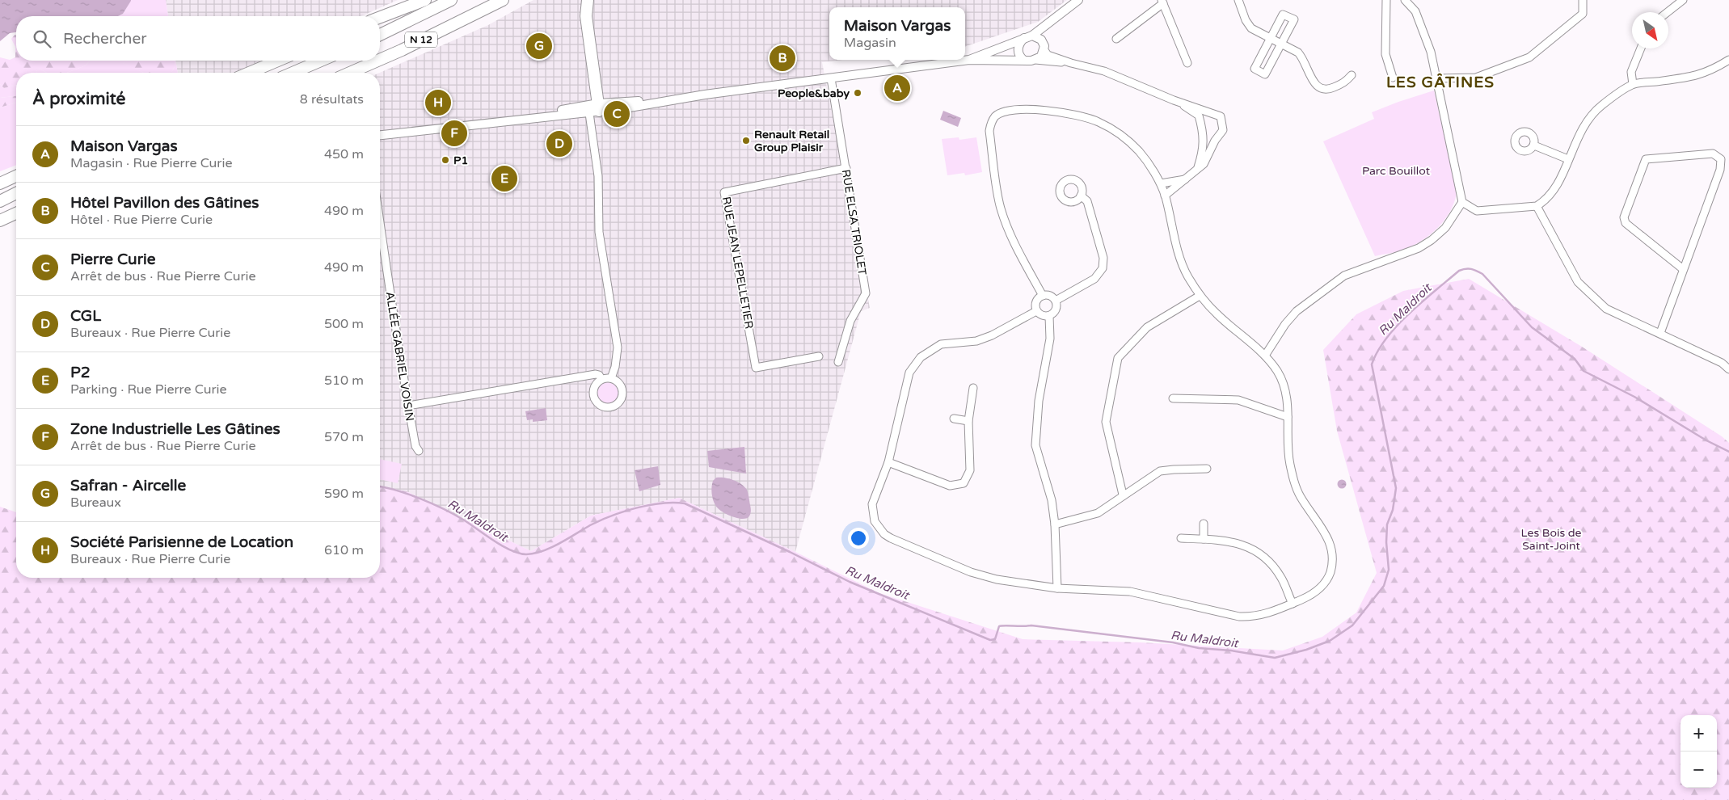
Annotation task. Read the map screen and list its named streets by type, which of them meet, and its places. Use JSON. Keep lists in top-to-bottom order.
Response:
{
  "streets": {
    "highway": ["N 12"],
    "street": ["RUE ELSA TRIOLET", "RUE JEAN LEPELLETIER", "ALLÉE GABRIEL VOISIN"]
  },
  "crossings": [
    ["RUE ELSA TRIOLET", "RUE JEAN LEPELLETIER"]
  ],
  "districts": ["LES GÂTINES"],
  "water": ["Ru Maldroit"],
  "parks": ["Parc Bouillot", "Les Bois de Saint-Joint"],
  "places": ["People&baby", "Renault Retail Group Plaisir", "P1"],
  "north": "bottom right",
  "page": {
    "popup": ["Maison Vargas", "Magasin"],
    "search": "Rechercher",
    "pins": [
      "G",
      "B",
      "A",
      "H",
      "C",
      "F",
      "D",
      "E"
    ],
    "heading": ["À proximité", "8 résultats"],
    "list": [
      {
        "mark": "A",
        "name": "Maison Vargas",
        "note": "Magasin · Rue Pierre Curie",
        "value": "450 m"
      },
      {
        "mark": "B",
        "name": "Hôtel Pavillon des Gâtines",
        "note": "Hôtel · Rue Pierre Curie",
        "value": "490 m"
      },
      {
        "mark": "C",
        "name": "Pierre Curie",
        "note": "Arrêt de bus · Rue Pierre Curie",
        "value": "490 m"
      },
      {
        "mark": "D",
        "name": "CGL",
        "note": "Bureaux · Rue Pierre Curie",
        "value": "500 m"
      },
      {
        "mark": "E",
        "name": "P2",
        "note": "Parking · Rue Pierre Curie",
        "value": "510 m"
      },
      {
        "mark": "F",
        "name": "Zone Industrielle Les Gâtines",
        "note": "Arrêt de bus · Rue Pierre Curie",
        "value": "570 m"
      },
      {
        "mark": "G",
        "name": "Safran - Aircelle",
        "note": "Bureaux",
        "value": "590 m"
      },
      {
        "mark": "H",
        "name": "Société Parisienne de Location",
        "note": "Bureaux · Rue Pierre Curie",
        "value": "610 m"
      }
    ],
    "map_buttons": ["+", "−"]
  }
}
